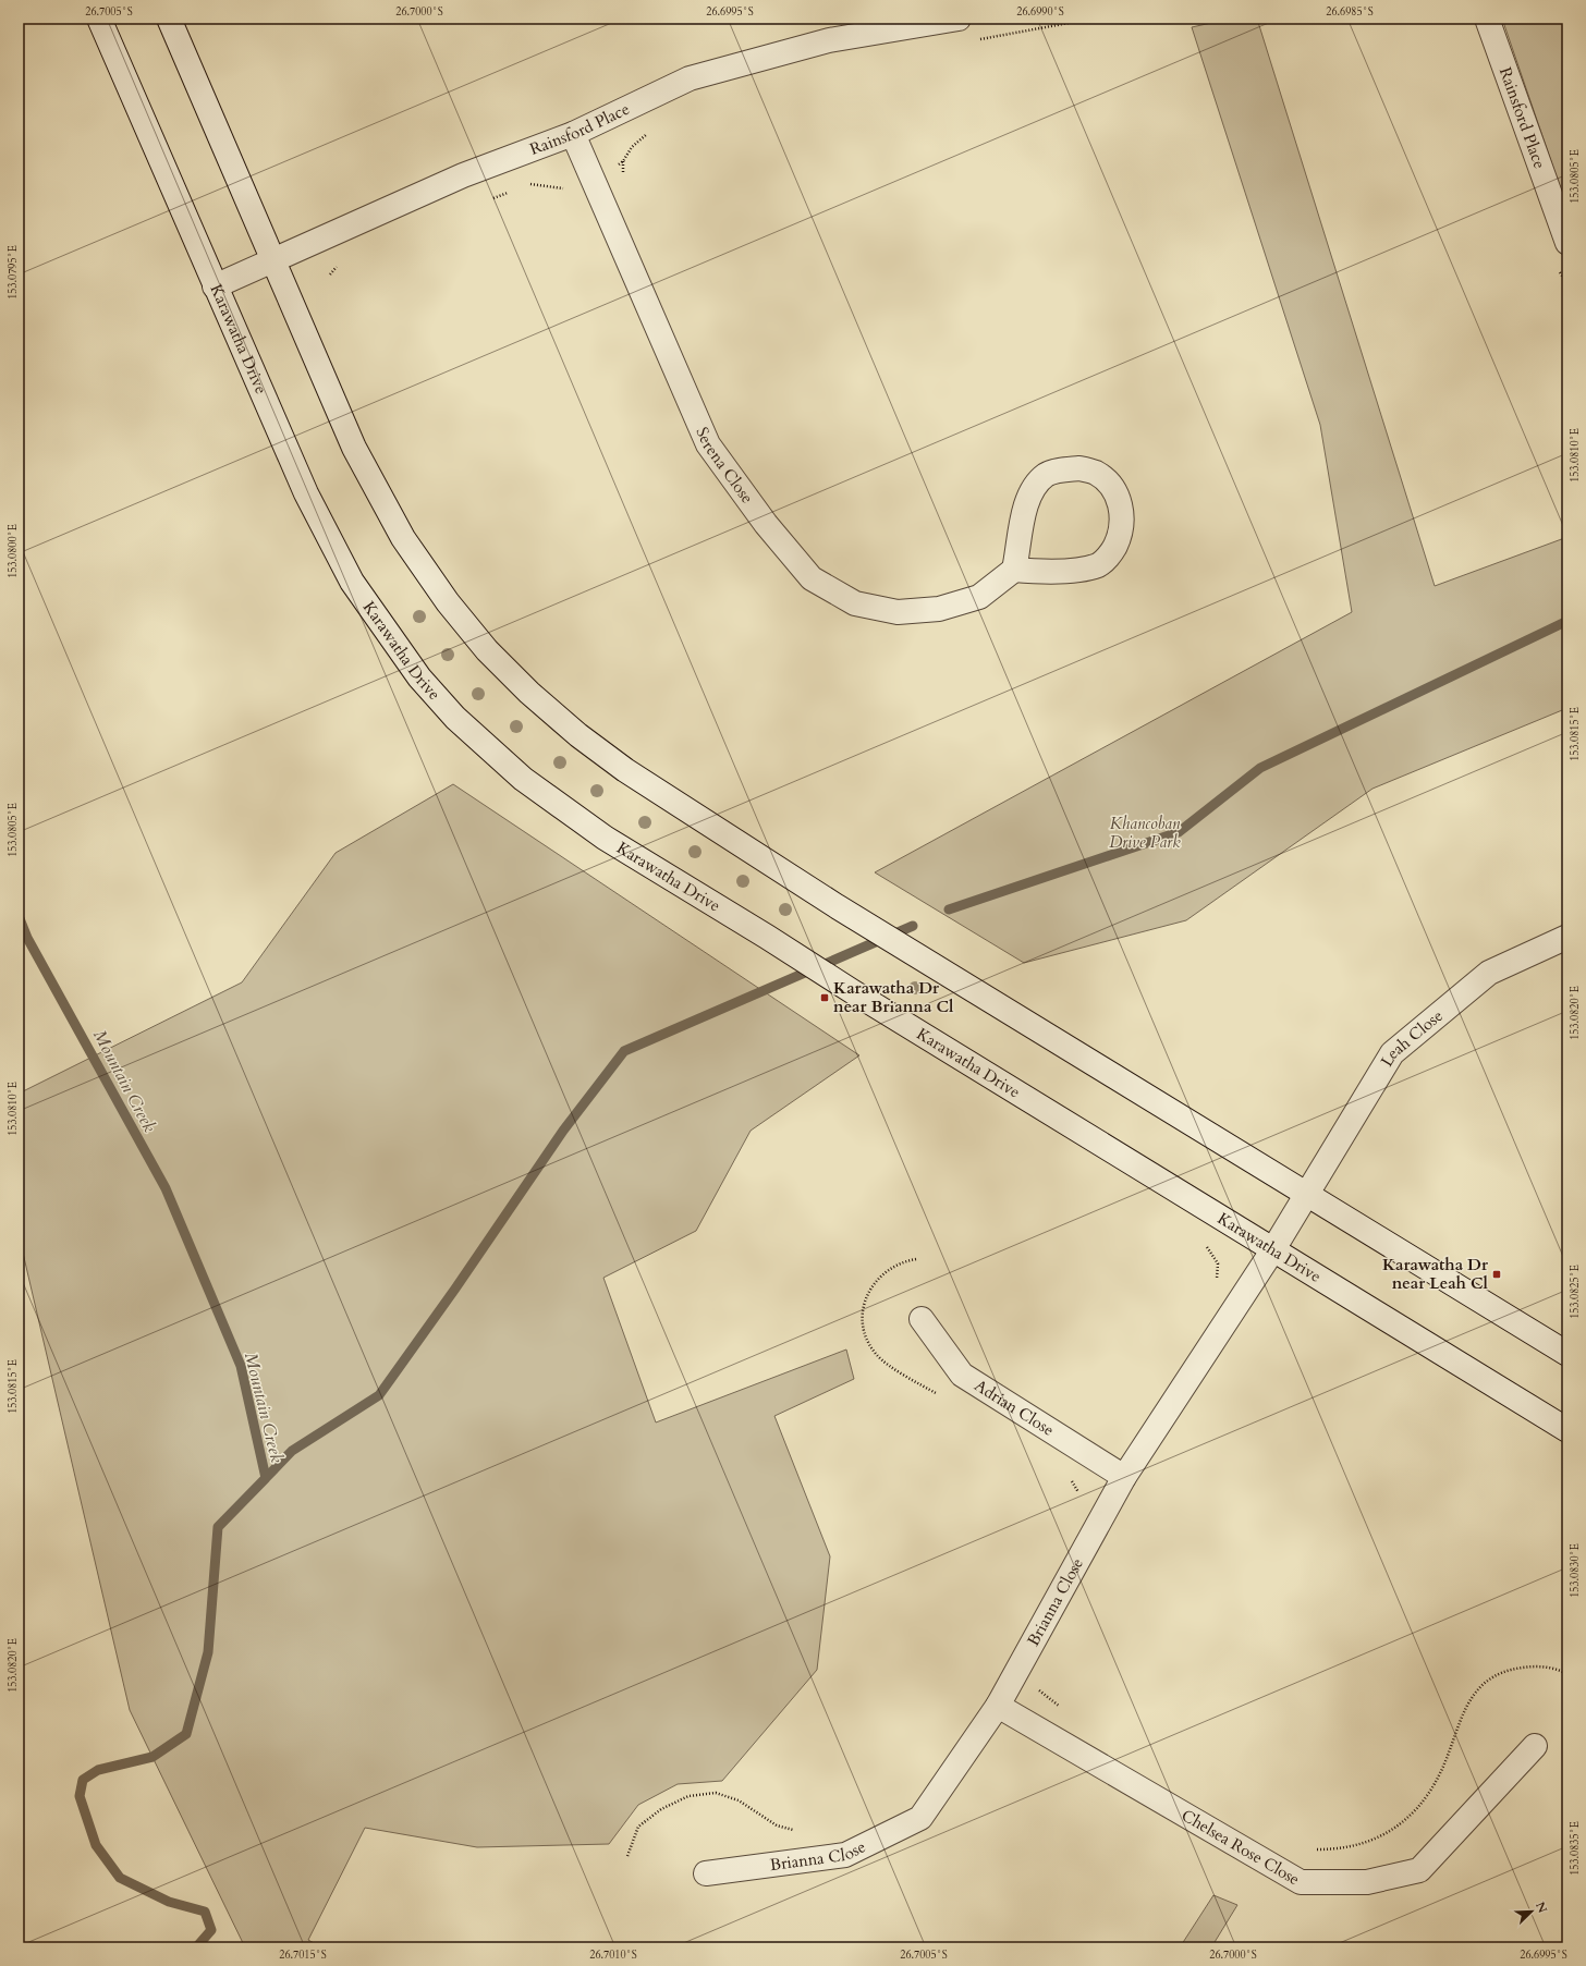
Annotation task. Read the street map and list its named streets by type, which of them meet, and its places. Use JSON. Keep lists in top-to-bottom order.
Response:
{
  "streets": {
    "street": [
      "Rainsford Place",
      "Karawatha Drive",
      "Serena Close",
      "Leah Close",
      "Adrian Close",
      "Brianna Close",
      "Chelsea Rose Close"
    ]
  },
  "crossings": [
    ["Rainsford Place", "Karawatha Drive"],
    ["Rainsford Place", "Serena Close"],
    ["Karawatha Drive", "Brianna Close"],
    ["Leah Close", "Brianna Close"],
    ["Adrian Close", "Brianna Close"],
    ["Brianna Close", "Chelsea Rose Close"]
  ],
  "water": ["Mountain Creek"],
  "parks": ["Khancoban Drive Park"],
  "places": {
    "transit": ["Karawatha Dr near Brianna Cl", "Karawatha Dr near Leah Cl"]
  },
  "north": "top right",
  "coordinates": [
    "26.7005°S",
    "26.7000°S",
    "26.6995°S",
    "26.6990°S",
    "26.6985°S",
    "153.0805°E",
    "153.0795°E",
    "153.0810°E",
    "153.0800°E",
    "153.0815°E",
    "153.0820°E",
    "153.0825°E",
    "153.0830°E",
    "153.0835°E",
    "26.7015°S",
    "26.7010°S"
  ]
}
